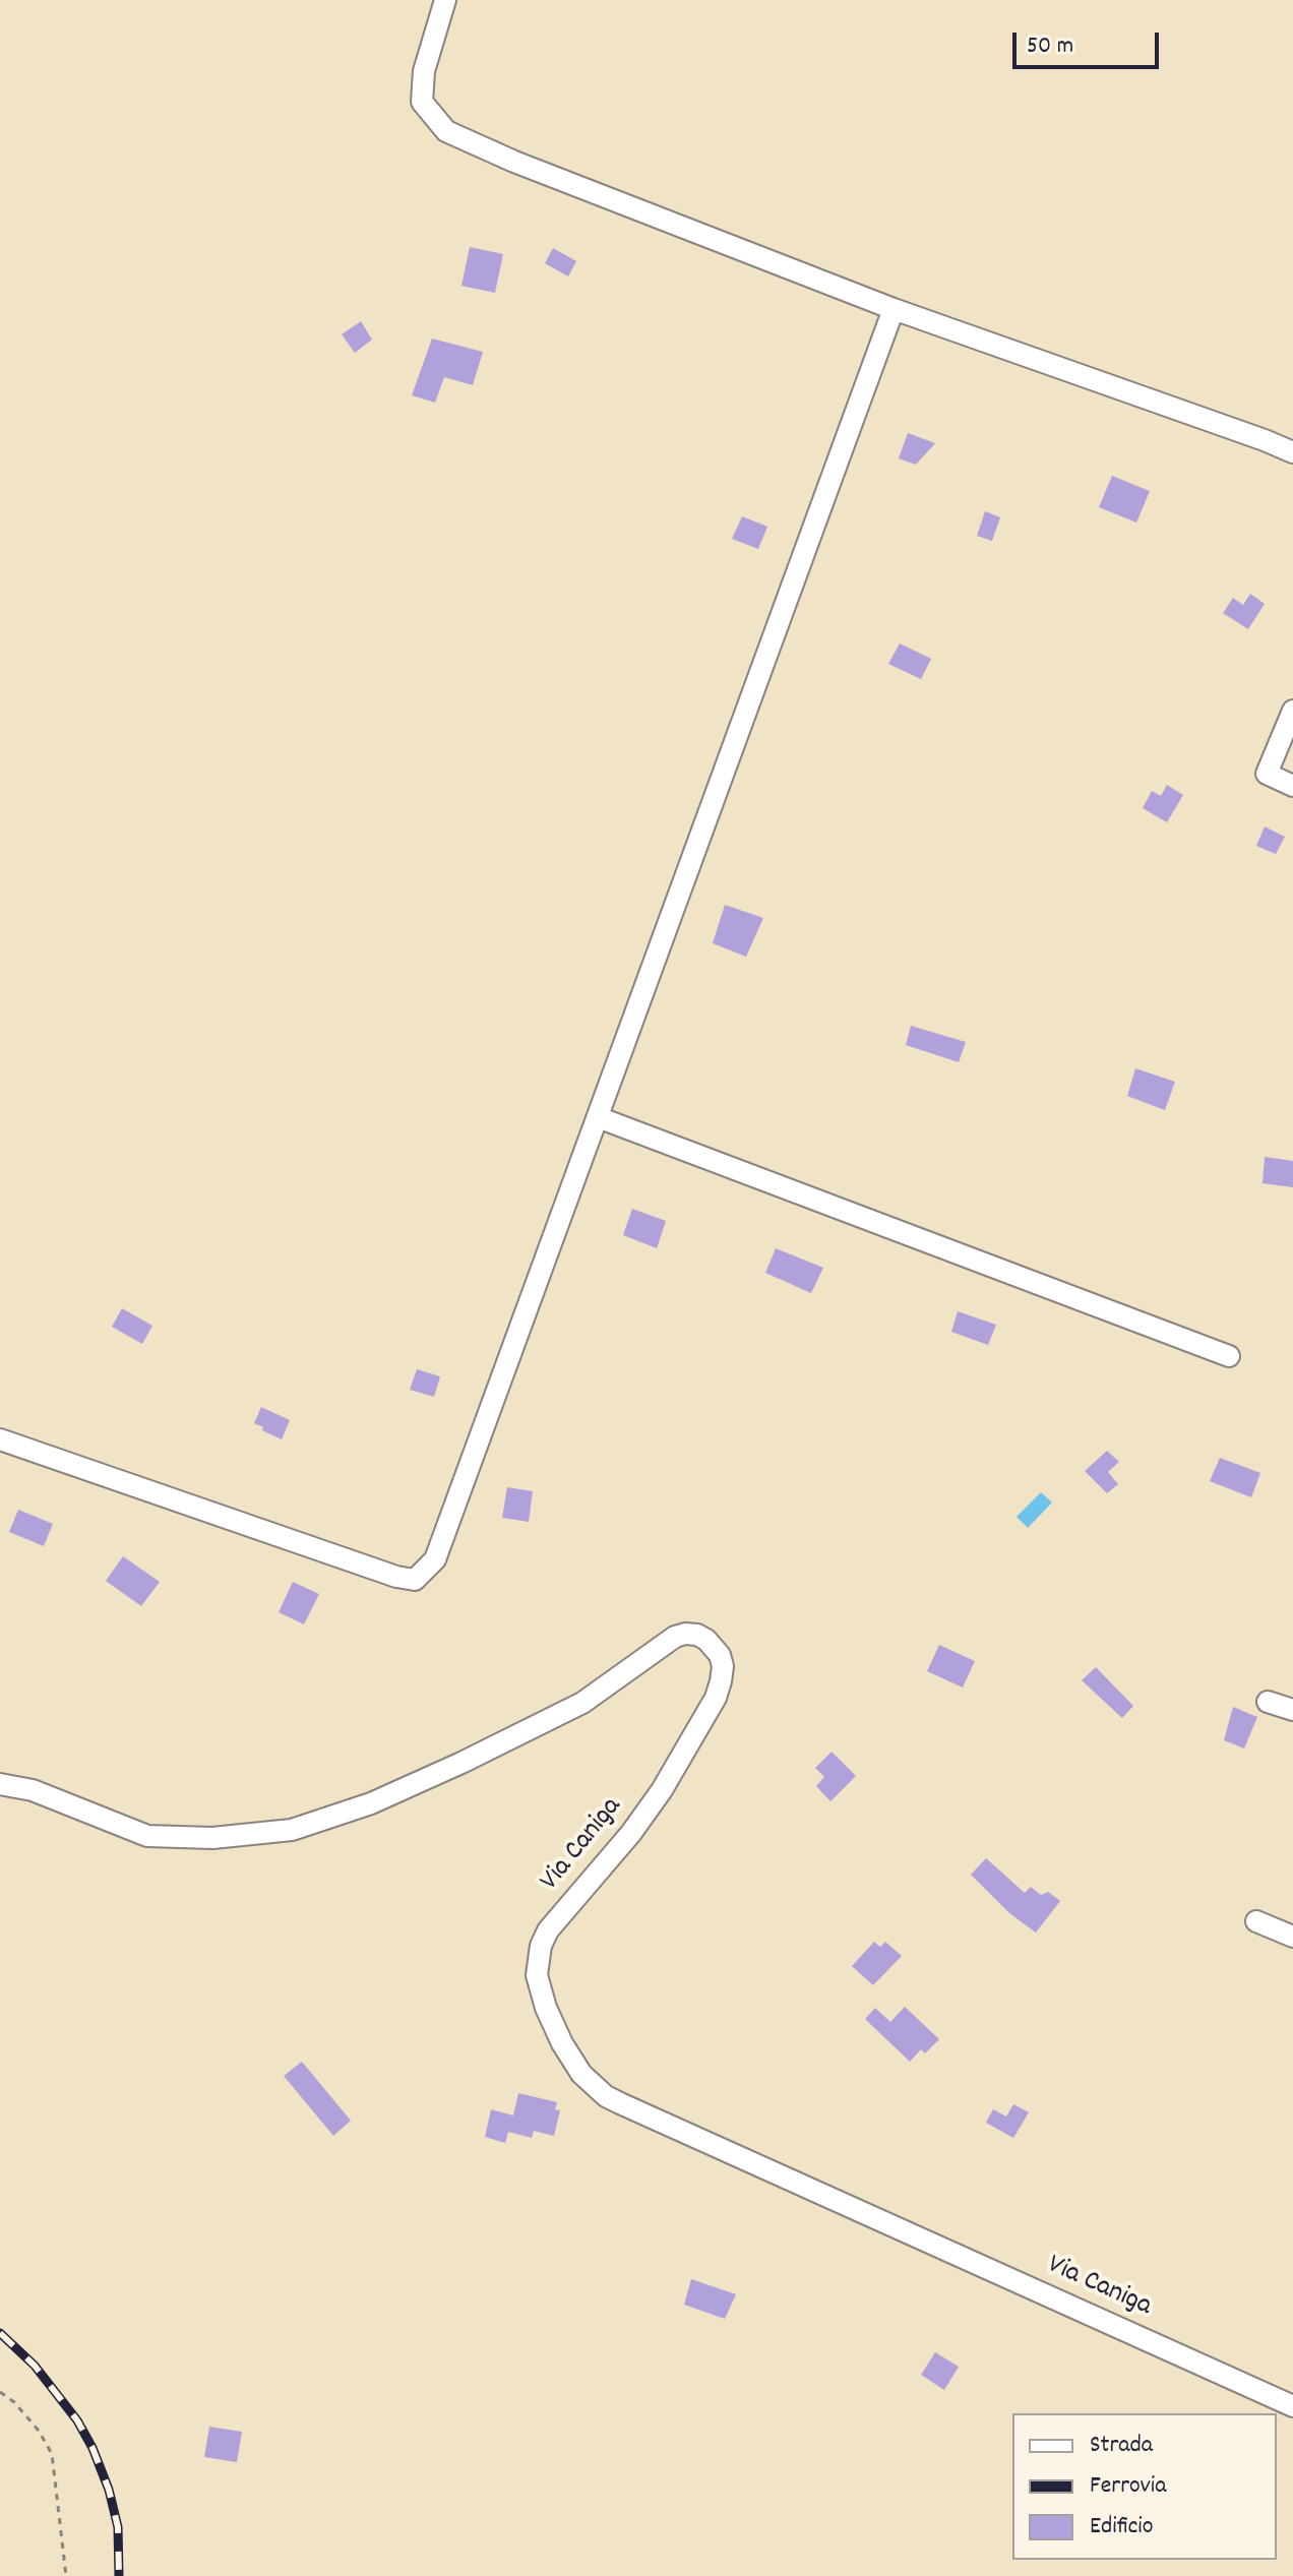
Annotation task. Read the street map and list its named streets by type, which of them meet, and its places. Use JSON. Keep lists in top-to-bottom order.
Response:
{
  "streets": {
    "street": ["Via Caniga"]
  },
  "legend": ["Strada", "Ferrovia", "Edificio"],
  "scale_bar": "50 m"
}
